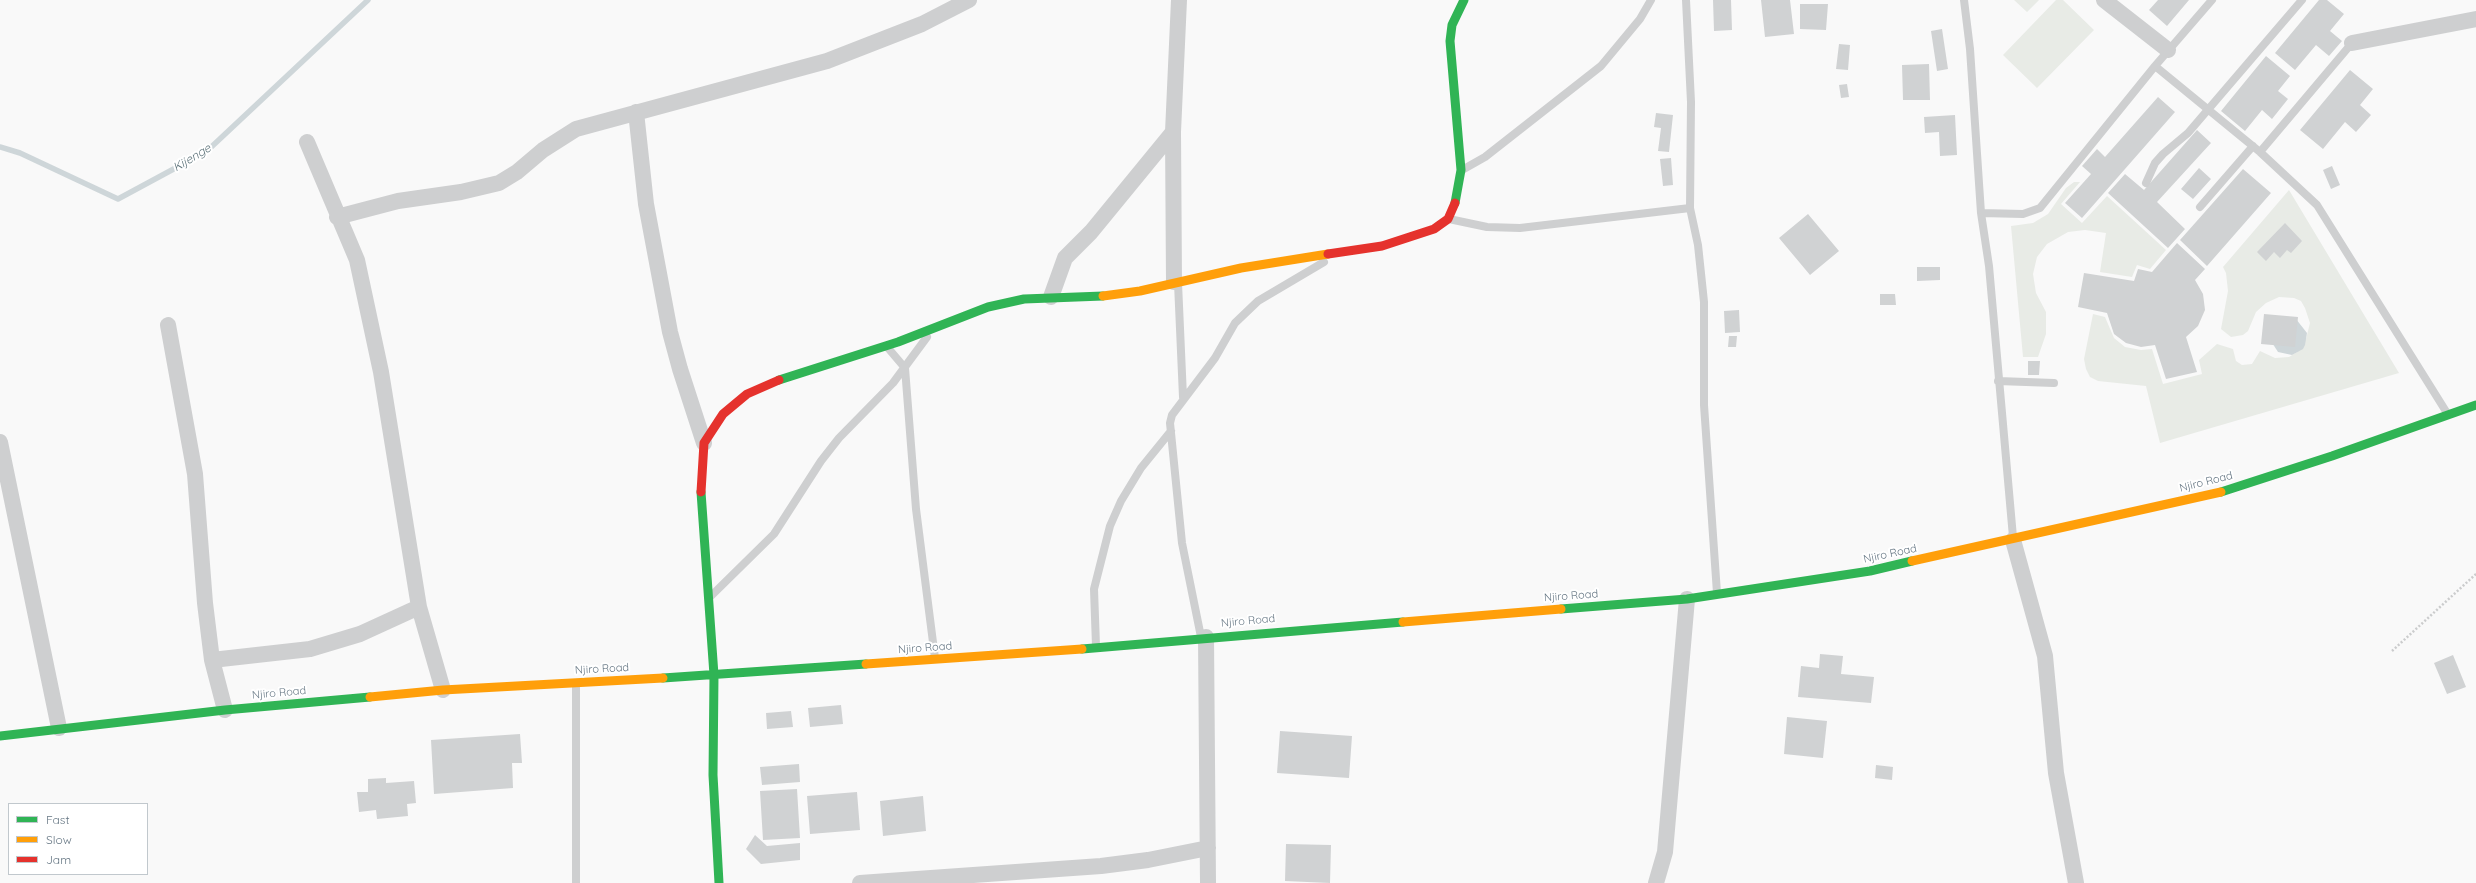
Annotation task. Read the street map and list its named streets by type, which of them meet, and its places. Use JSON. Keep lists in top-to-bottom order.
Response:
{
  "streets": {
    "street": ["Njiro Road"]
  },
  "water": ["Kijenge"],
  "legend": ["Fast", "Slow", "Jam"]
}
